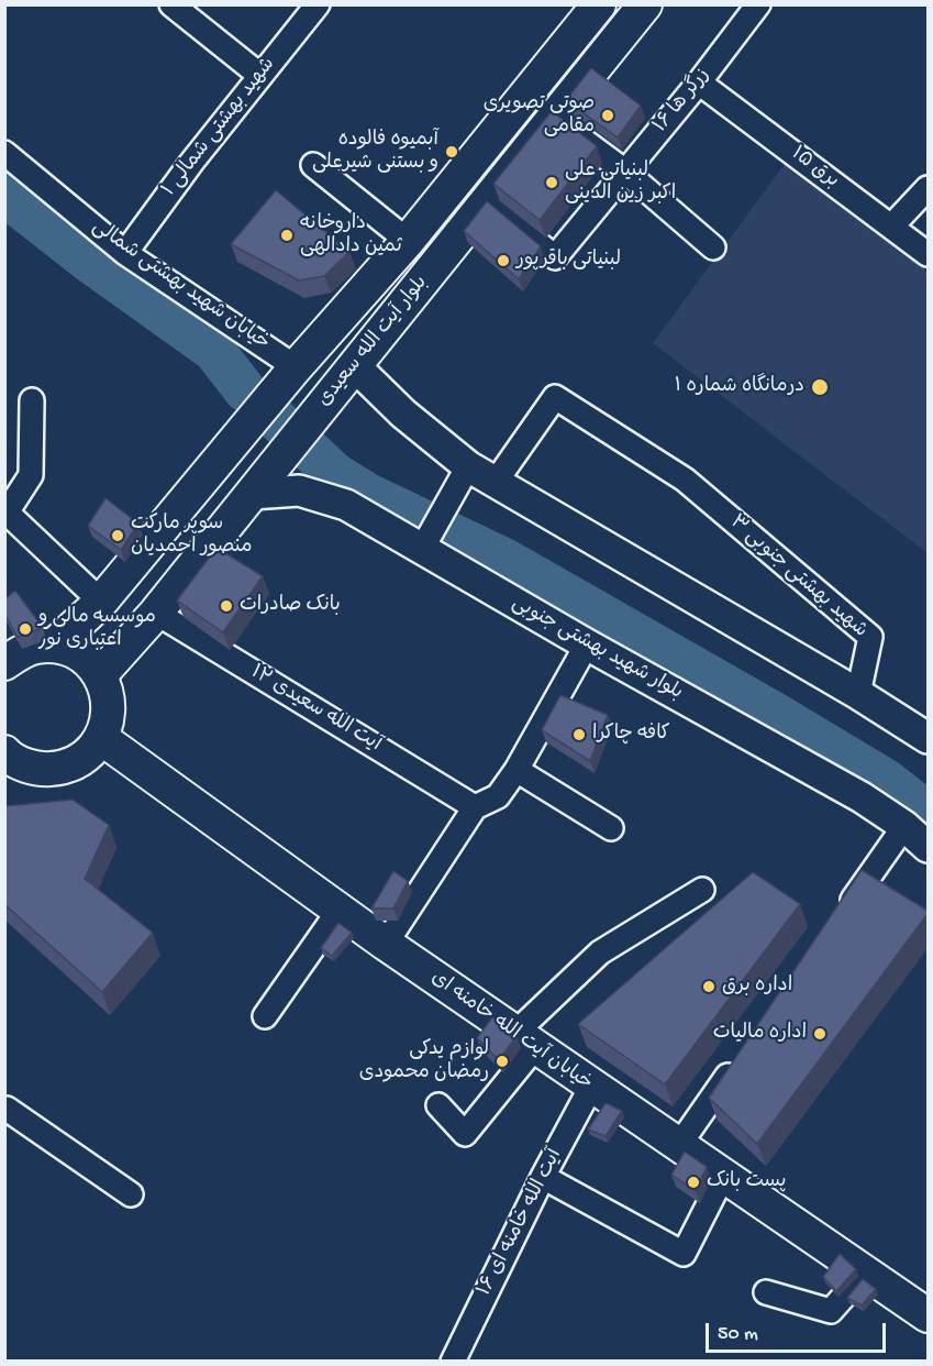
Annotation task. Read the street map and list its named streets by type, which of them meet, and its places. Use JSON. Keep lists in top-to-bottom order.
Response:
{
  "streets": {
    "main road": ["بلوار آیت الله سعیدی", "خیابان آیت الله خامنه ای"],
    "street": [
      "زرگر ها ۱۶",
      "شهید بهشتی شمالی ۱",
      "برق ۱۵",
      "خیابان شهید بهشتی شمالی",
      "شهید بهشتی جنوبی ۳",
      "بلوار شهید بهشتی جنوبی",
      "آیت الله سعیدی ۱۲",
      "آیت الله خامنه ای ۱۶"
    ]
  },
  "crossings": [
    ["زرگر ها ۱۶", "برق ۱۵"],
    ["زرگر ها ۱۶", "بلوار آیت الله سعیدی"],
    ["شهید بهشتی شمالی ۱", "خیابان شهید بهشتی شمالی"],
    ["خیابان شهید بهشتی شمالی", "بلوار آیت الله سعیدی"],
    ["بلوار آیت الله سعیدی", "بلوار شهید بهشتی جنوبی"],
    ["بلوار آیت الله سعیدی", "آیت الله سعیدی ۱۲"],
    ["خیابان آیت الله خامنه ای", "آیت الله خامنه ای ۱۶"]
  ],
  "places": [
    "صوتی تصویری مقامی",
    "آبمیوه فالوده و بستنی شیرعلی",
    "لبنیاتی علی اکبر زین الدینی",
    "داروخانه ثمین دادالهی",
    "لبنیاتی باقرپور",
    "درمانگاه شماره ۱",
    "سوپر مارکت منصور احمدیان",
    "بانک صادرات",
    "موسسه مالی و اعتباری نور",
    "کافه چاکرا",
    "اداره برق",
    "اداره مالیات",
    "لوازم یدکی رمضان محمودی",
    "پست بانک"
  ],
  "scale_bar": "50 m"
}
